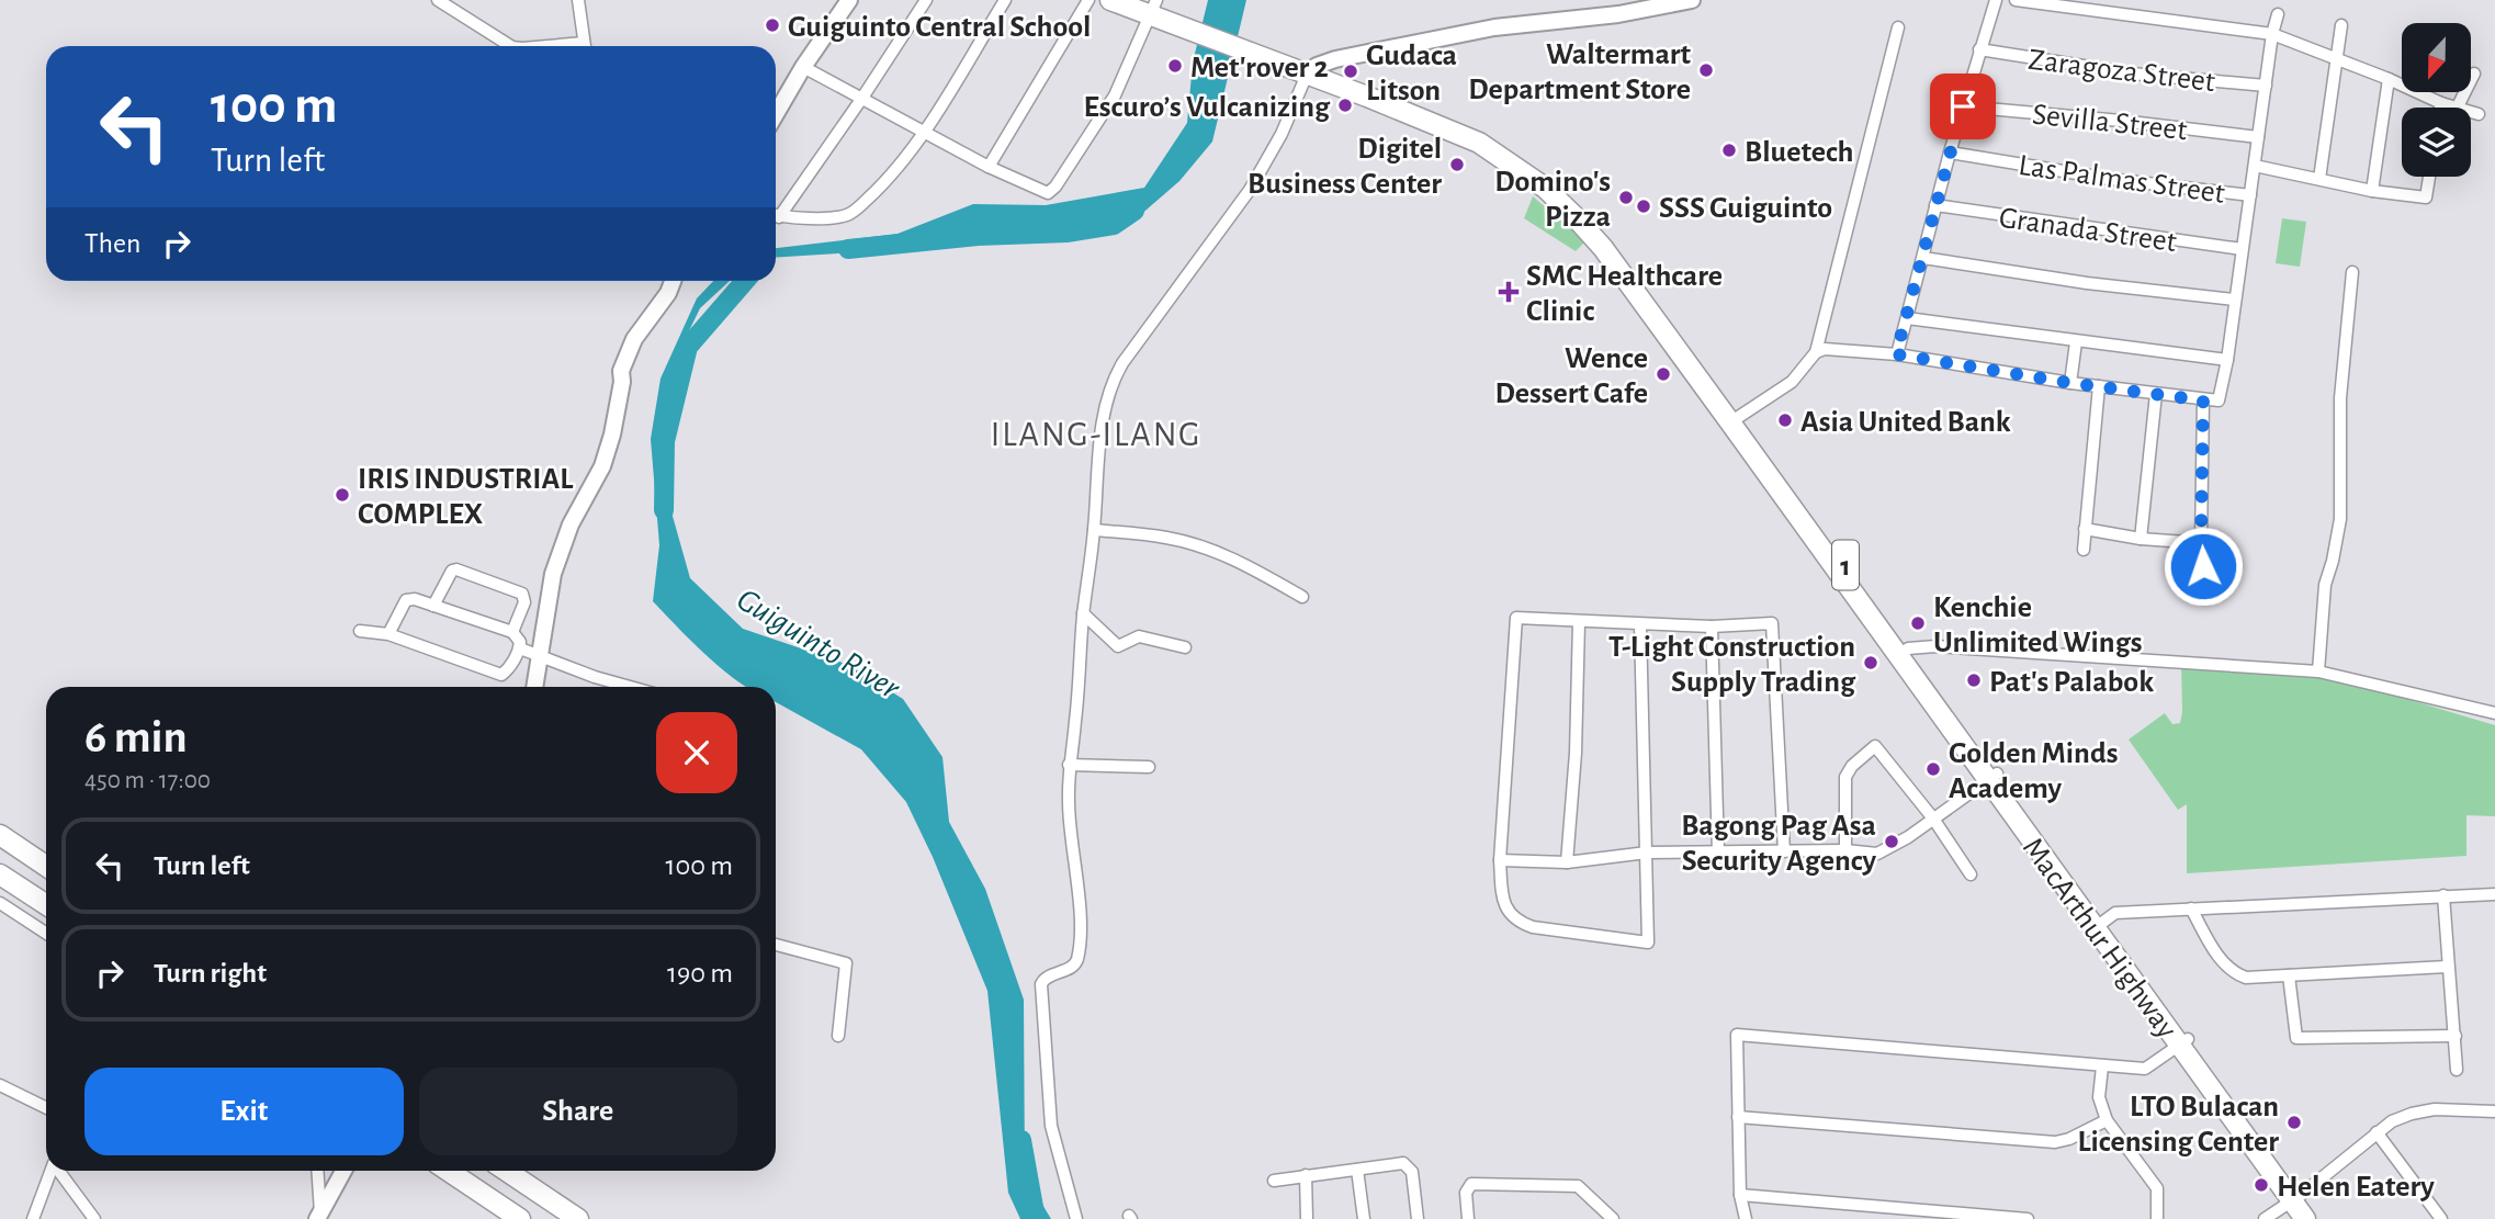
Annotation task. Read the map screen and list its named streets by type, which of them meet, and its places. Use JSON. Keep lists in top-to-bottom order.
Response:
{
  "streets": {
    "highway": ["1", "MacArthur Highway"],
    "street": [
      "Zaragoza Street",
      "Sevilla Street",
      "Las Palmas Street",
      "Granada Street"
    ]
  },
  "districts": ["ILANG-ILANG"],
  "water": ["Guiguinto River"],
  "places": {
    "other": [
      "Guiguinto Central School",
      "Met'rover 2",
      "Waltermart Department Store",
      "Gudaca Litson",
      "Escuro’s Vulcanizing",
      "Bluetech",
      "Digitel Business Center",
      "Domino's Pizza",
      "SSS Guiguinto",
      "Wence Dessert Cafe",
      "Asia United Bank",
      "IRIS INDUSTRIAL COMPLEX",
      "Kenchie Unlimited Wings",
      "T-Light Construction Supply Trading",
      "Pat's Palabok",
      "Golden Minds Academy",
      "Bagong Pag Asa Security Agency",
      "LTO Bulacan Licensing Center",
      "Helen Eatery"
    ],
    "health": ["SMC Healthcare Clinic"]
  },
  "north": "bottom",
  "page": {
    "turn": ["100 m", "Turn left"],
    "then": "Then",
    "heading": ["6 min", "450 m · 17:00"],
    "list": [
      {
        "name": "Turn left",
        "value": "100 m"
      },
      {
        "name": "Turn right",
        "value": "190 m"
      }
    ],
    "buttons": ["Exit", "Share"]
  }
}
